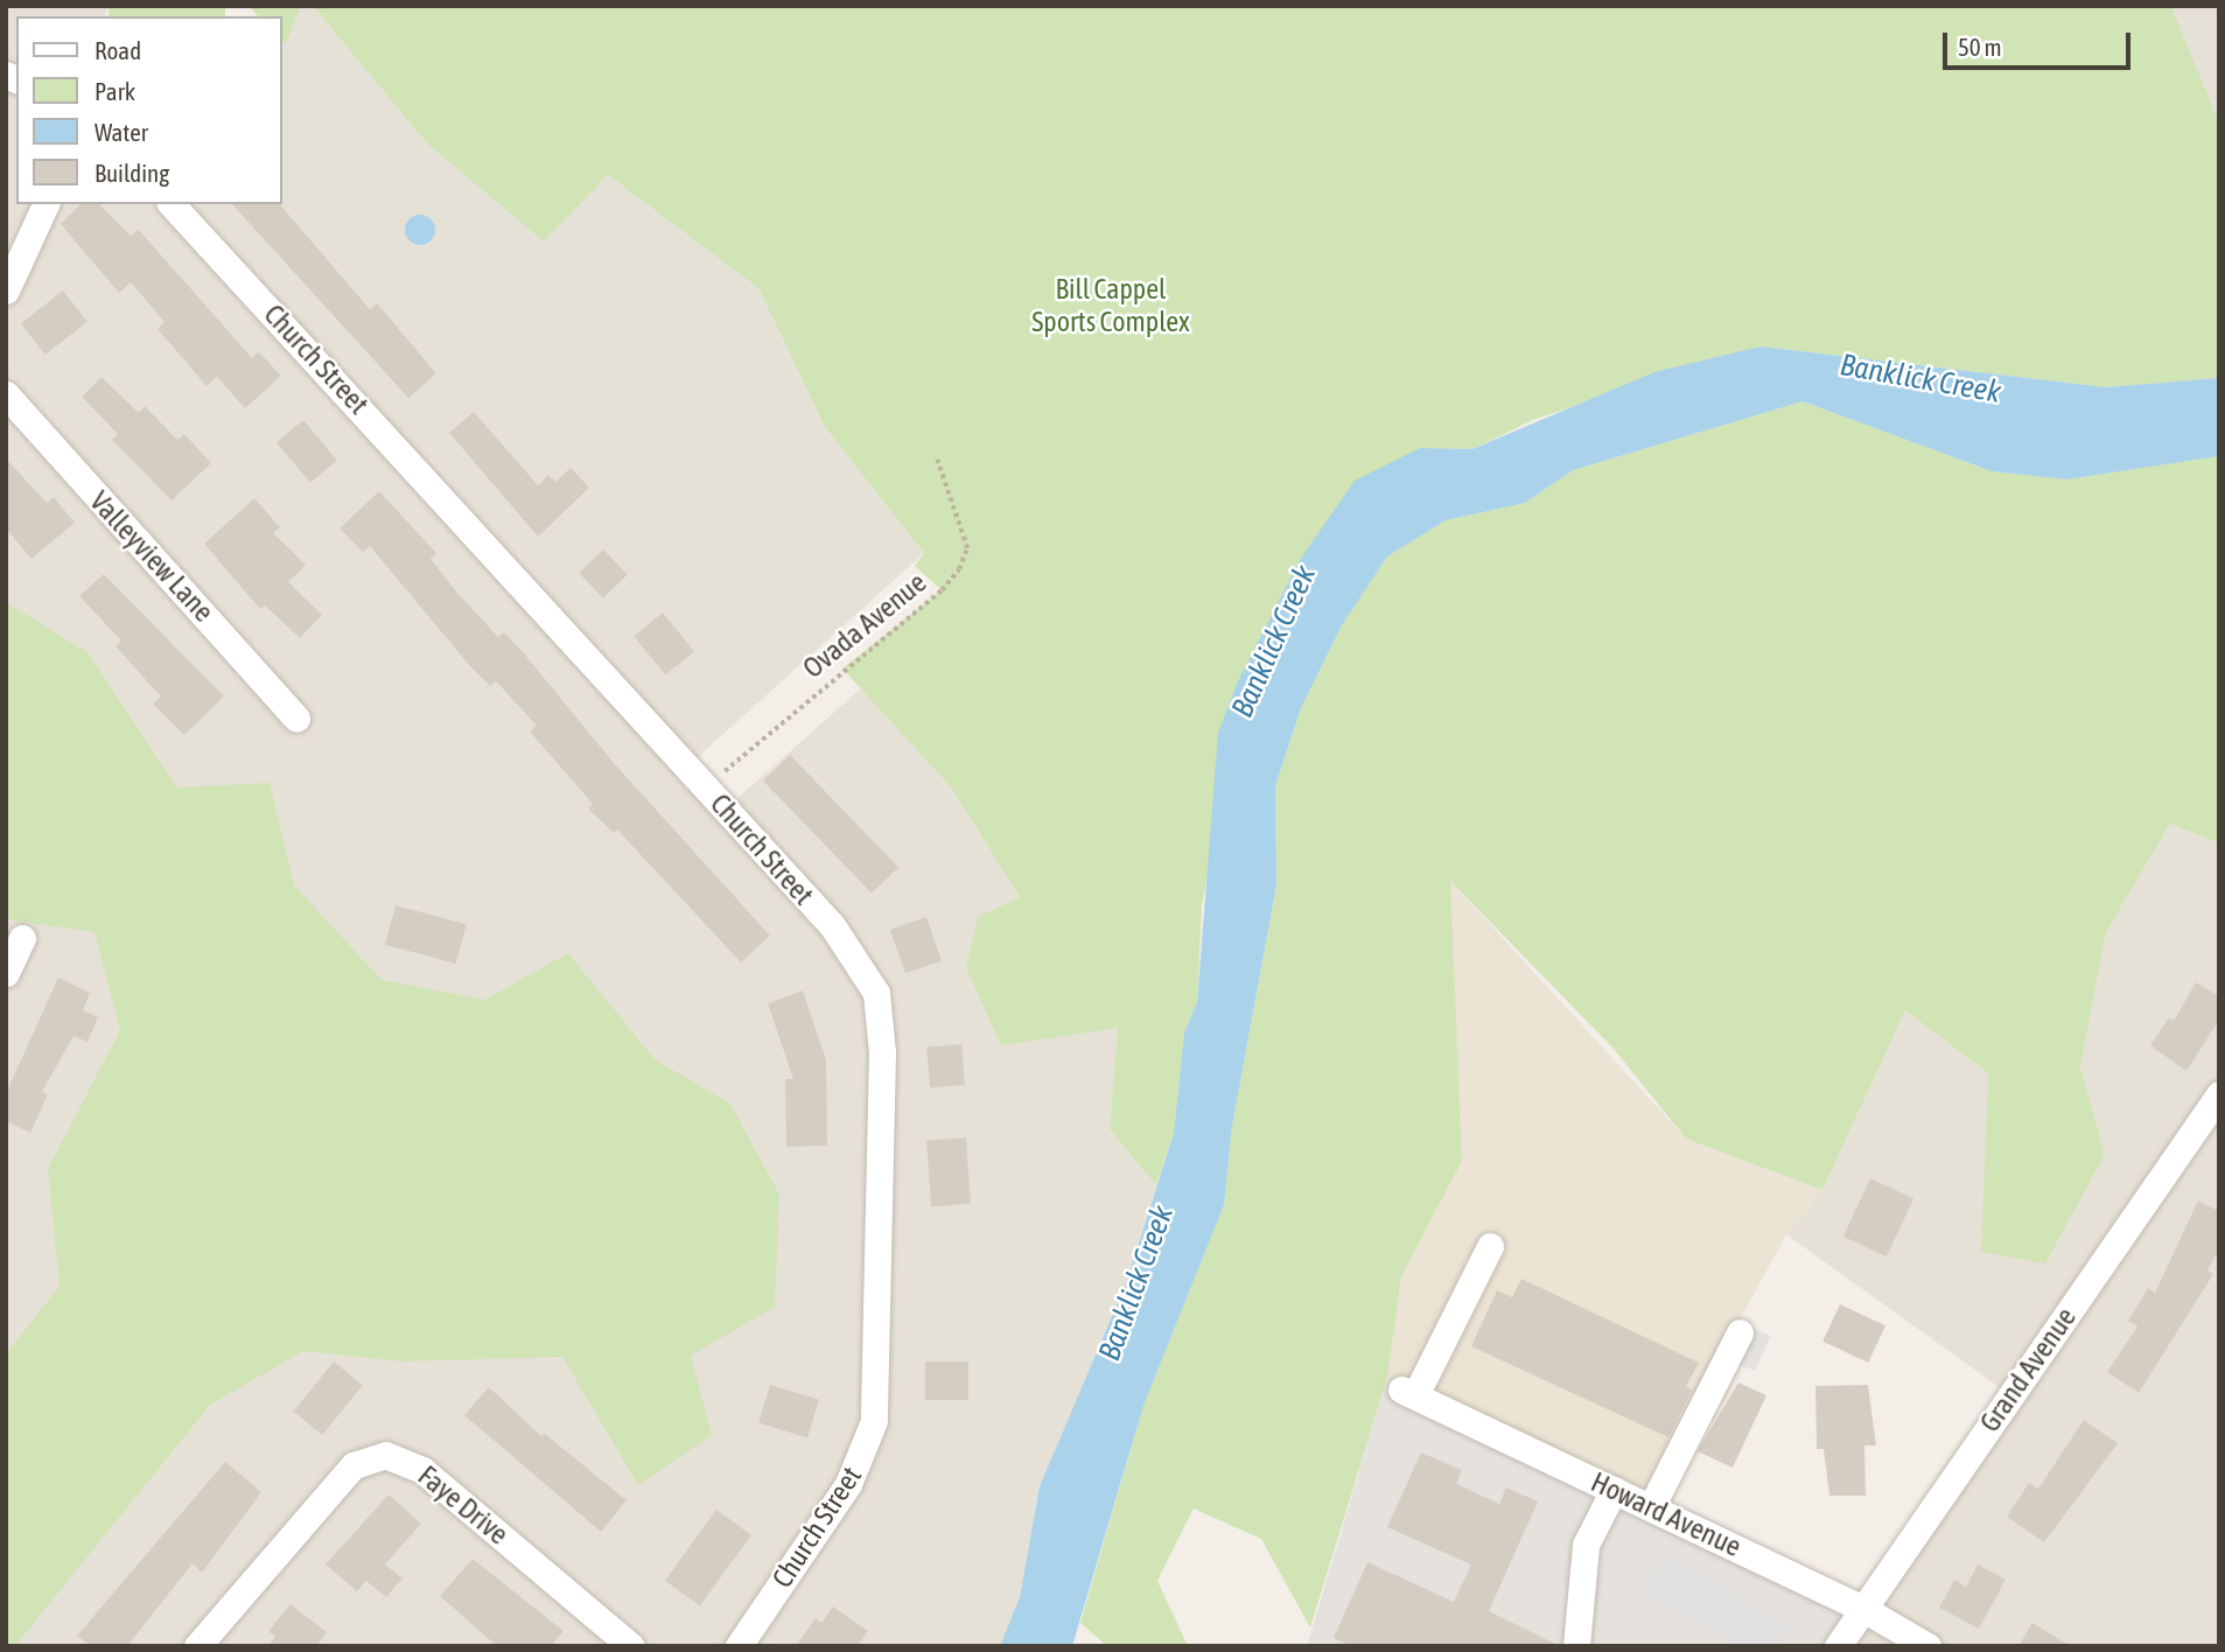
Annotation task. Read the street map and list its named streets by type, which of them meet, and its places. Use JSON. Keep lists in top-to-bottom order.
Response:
{
  "streets": {
    "street": [
      "Church Street",
      "Valleyview Lane",
      "Grand Avenue",
      "Faye Drive",
      "Howard Avenue"
    ],
    "path": ["Ovada Avenue"]
  },
  "crossings": [
    ["Church Street", "Ovada Avenue"],
    ["Grand Avenue", "Howard Avenue"]
  ],
  "water": ["Banklick Creek"],
  "parks": ["Bill Cappel Sports Complex"],
  "legend": [
    "Road",
    "Park",
    "Water",
    "Building"
  ],
  "scale_bar": "50 m"
}
